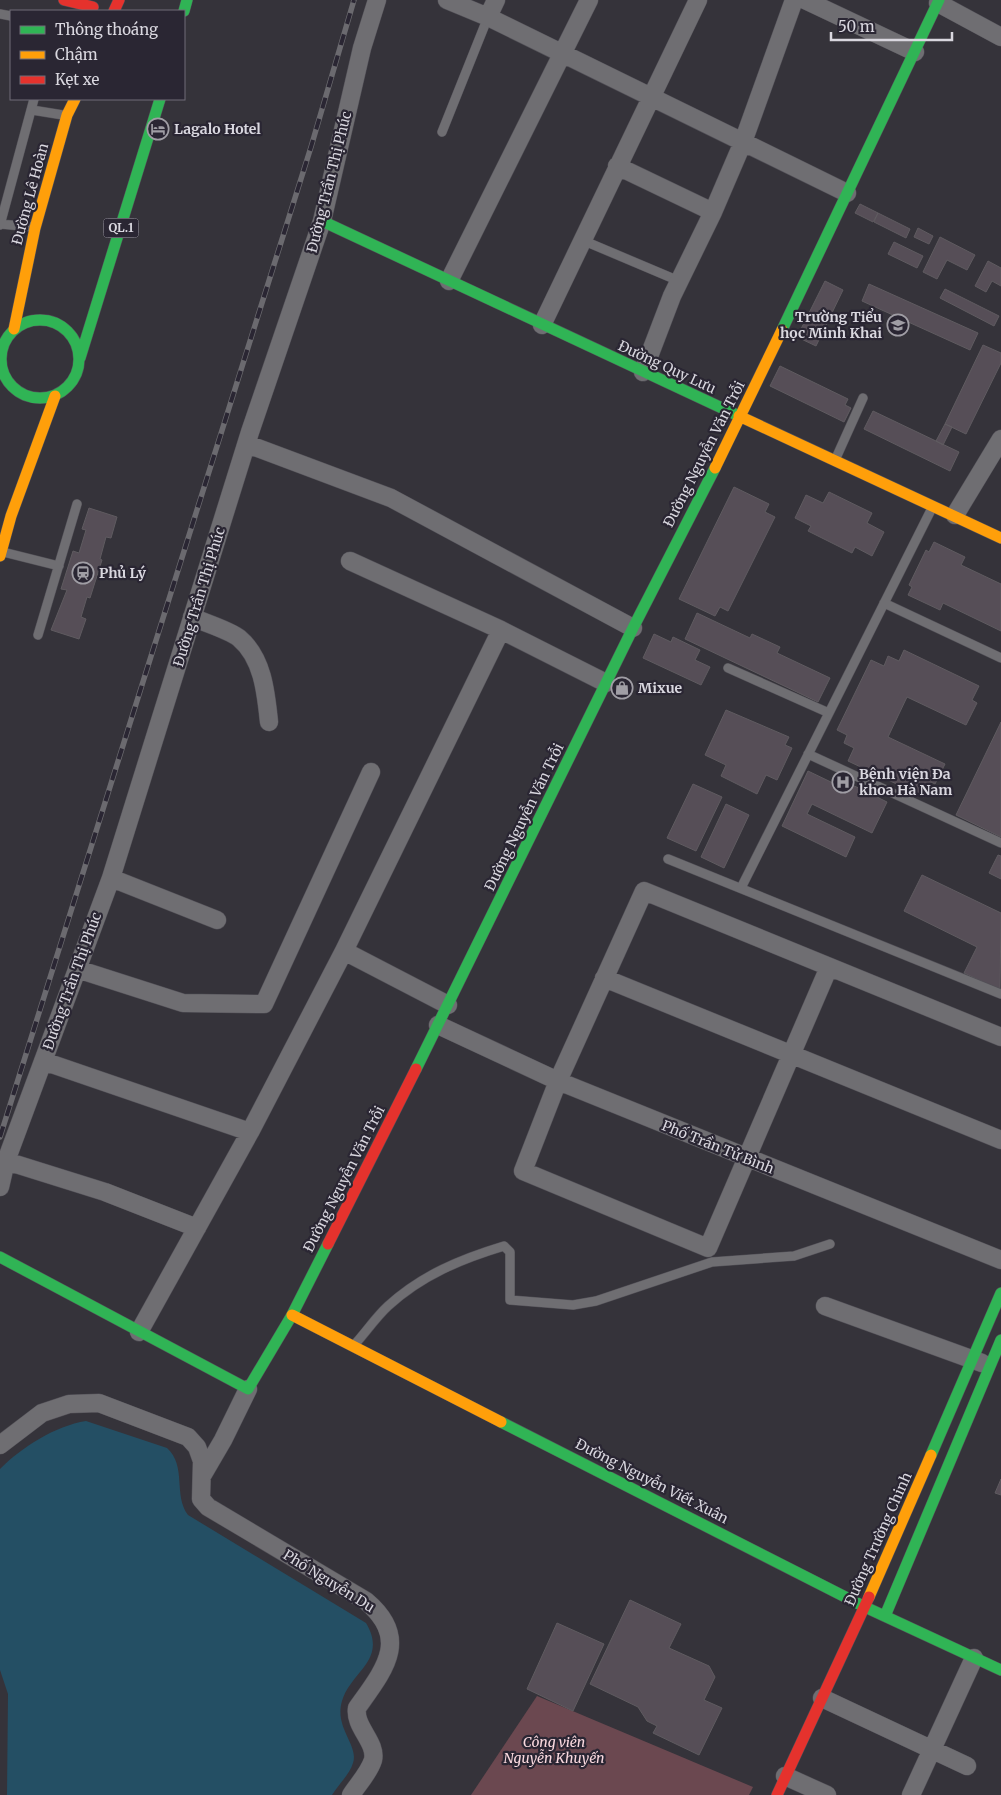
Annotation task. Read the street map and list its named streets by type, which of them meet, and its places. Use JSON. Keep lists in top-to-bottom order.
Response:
{
  "streets": {
    "street": [
      "Đường Trần Thị Phúc",
      "Đường Lê Hoàn",
      "QL.1",
      "Đường Quy Lưu",
      "Đường Nguyễn Văn Trỗi",
      "Phố Trần Tử Bình",
      "Đường Nguyễn Viết Xuân",
      "Đường Trường Chinh",
      "Phố Nguyễn Du"
    ]
  },
  "crossings": [
    ["Đường Trần Thị Phúc", "Đường Quy Lưu"],
    ["Đường Lê Hoàn", "QL.1"],
    ["Đường Quy Lưu", "Đường Nguyễn Văn Trỗi"],
    ["Đường Nguyễn Văn Trỗi", "Phố Trần Tử Bình"],
    ["Đường Nguyễn Văn Trỗi", "Đường Nguyễn Viết Xuân"],
    ["Đường Nguyễn Viết Xuân", "Đường Trường Chinh"]
  ],
  "parks": ["Công viên Nguyễn Khuyến"],
  "places": {
    "hotel": ["Lagalo Hotel"],
    "school or university": ["Trường Tiểu học Minh Khai"],
    "station": ["Phủ Lý"],
    "shop": ["Mixue"],
    "hospital": ["Bệnh viện Đa khoa Hà Nam"]
  },
  "legend": ["Thông thoáng", "Chậm", "Kẹt xe"],
  "scale_bar": "50 m"
}
